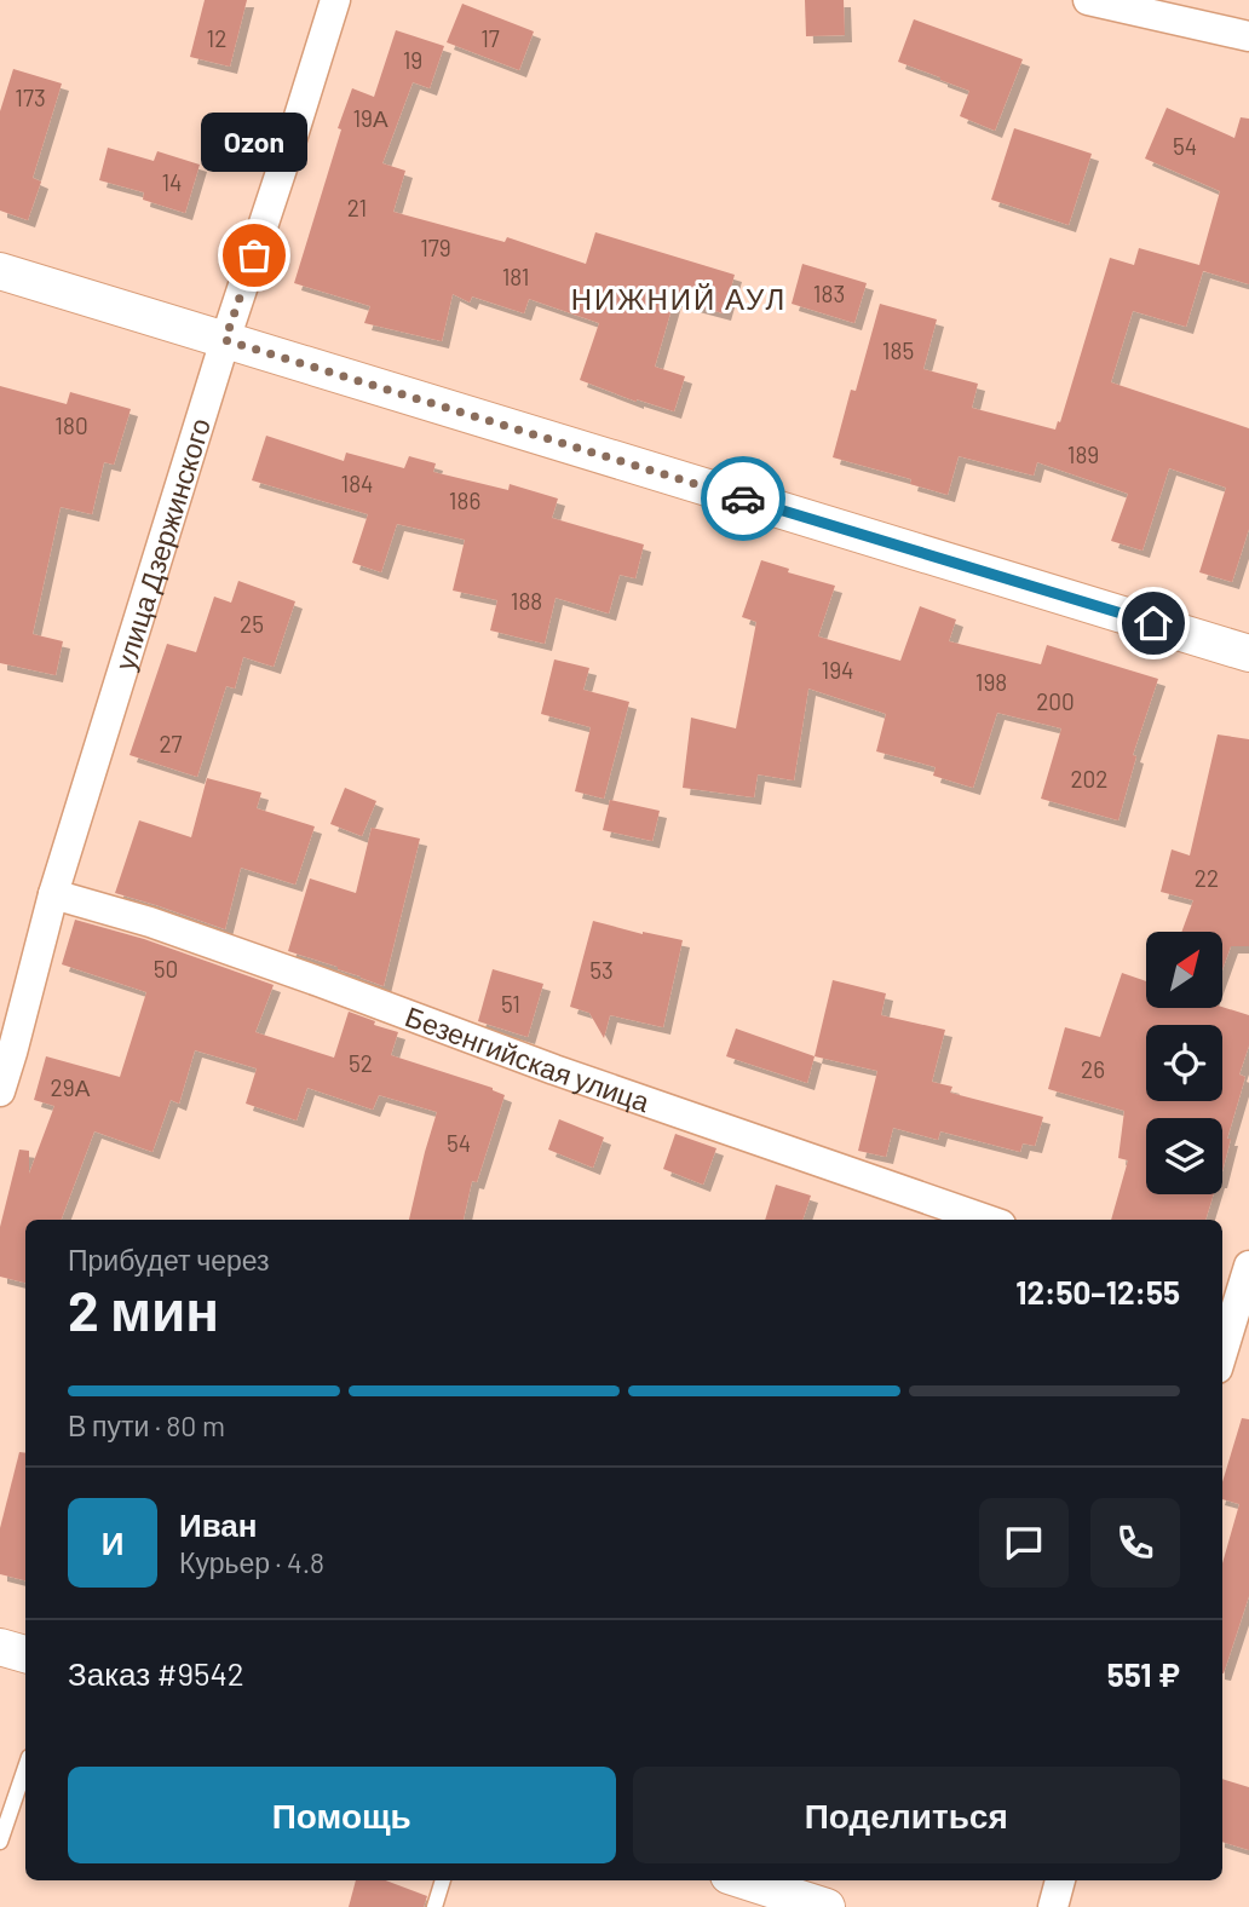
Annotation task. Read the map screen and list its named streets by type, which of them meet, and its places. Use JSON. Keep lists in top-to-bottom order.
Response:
{
  "streets": {
    "street": ["улица Дзержинского", "Безенгийская улица"]
  },
  "crossings": [
    ["улица Дзержинского", "Безенгийская улица"]
  ],
  "districts": ["НИЖНИЙ АУЛ"],
  "places": ["Ozon"],
  "house_numbers": [
    "12",
    "17",
    "19",
    "173",
    "19А",
    "54",
    "14",
    "21",
    "179",
    "181",
    "183",
    "185",
    "180",
    "189",
    "184",
    "186",
    "188",
    "25",
    "194",
    "198",
    "200",
    "27",
    "202",
    "22",
    "50",
    "53",
    "51",
    "52",
    "26",
    "29А",
    "54"
  ],
  "north": "top right",
  "page": {
    "bubble": "Ozon",
    "heading": ["2 мин", "Прибудет через", "12:50–12:55"],
    "panel": [
      "Иван",
      "Курьер · 4.8",
      "Заказ #9542",
      "551 ₽"
    ],
    "bar": "В пути · 80 m",
    "round": "И",
    "buttons": ["Помощь", "Поделиться"]
  }
}
